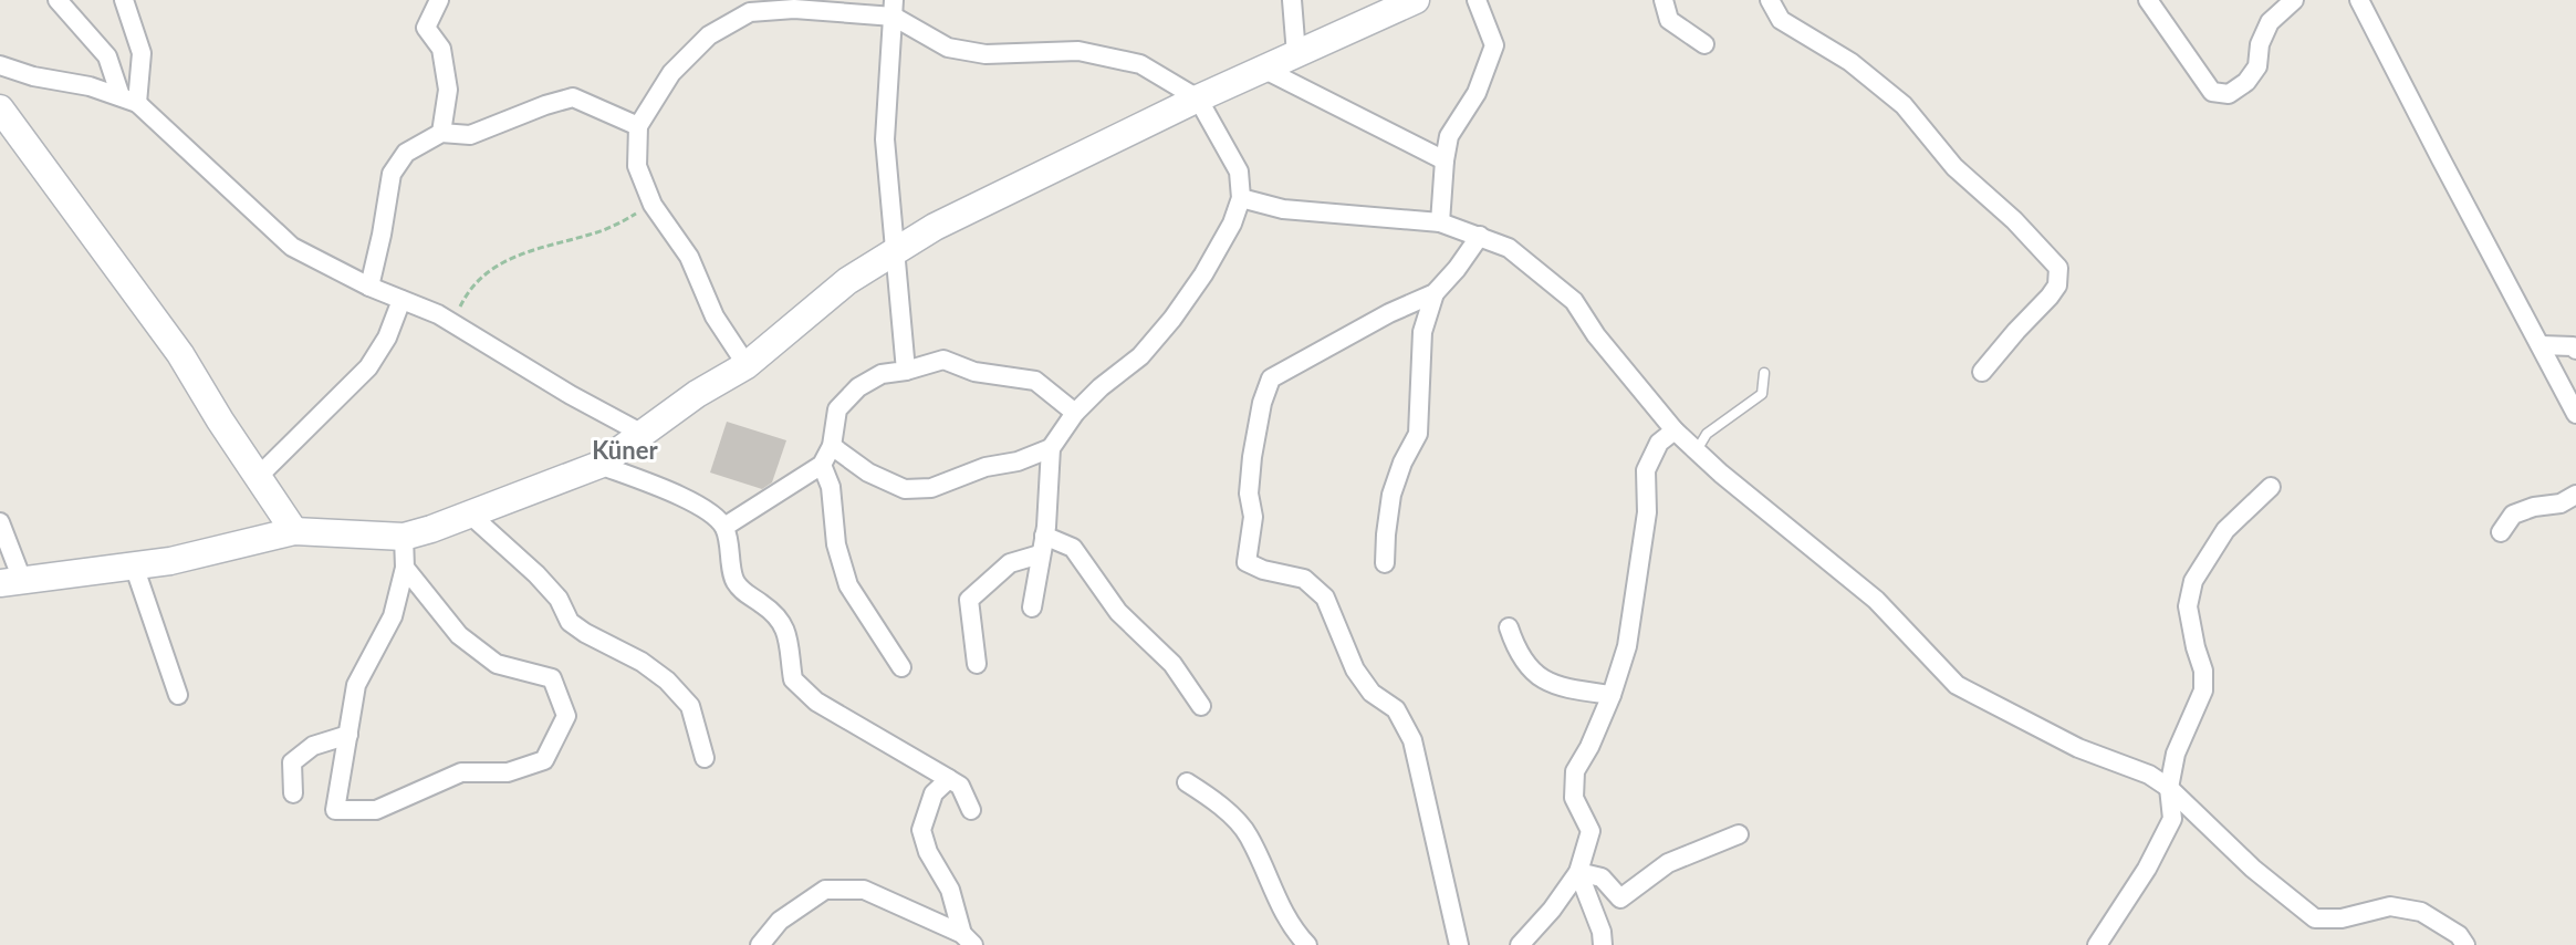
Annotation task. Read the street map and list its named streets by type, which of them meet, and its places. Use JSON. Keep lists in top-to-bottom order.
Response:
{
  "districts": ["Küner"]
}
